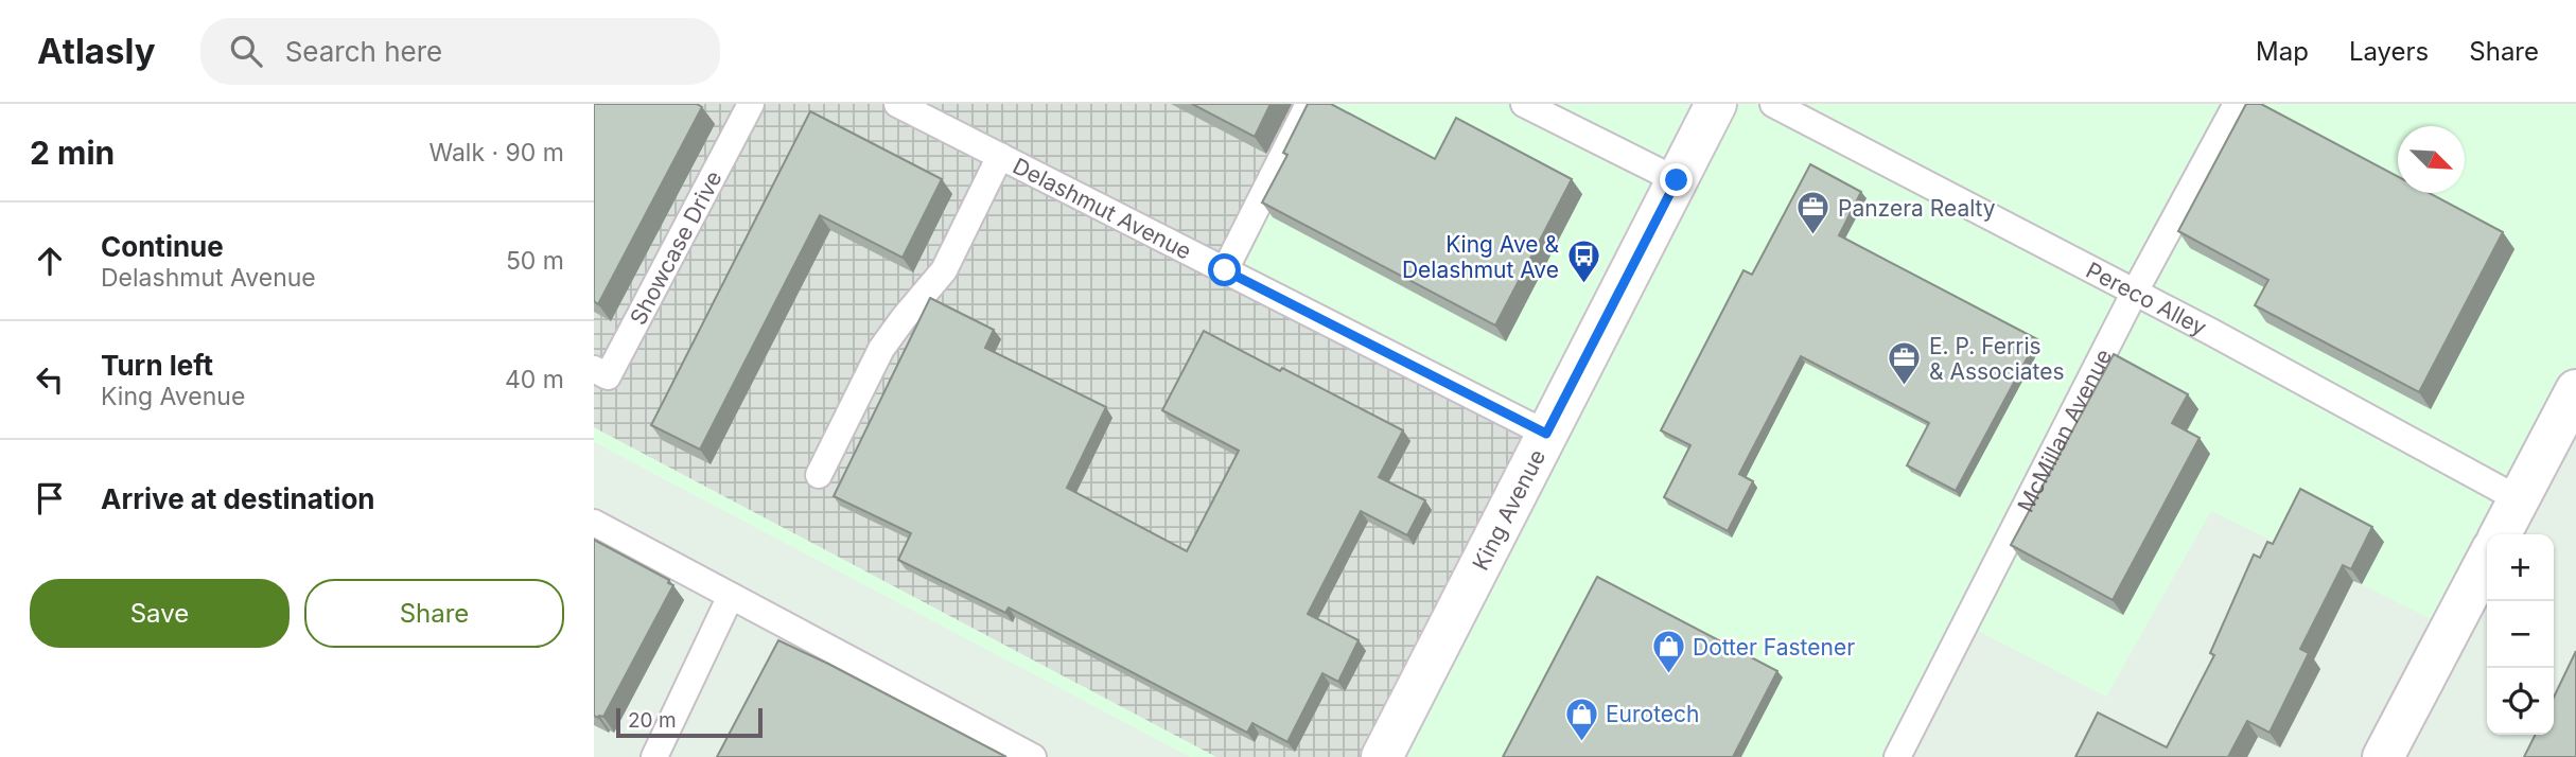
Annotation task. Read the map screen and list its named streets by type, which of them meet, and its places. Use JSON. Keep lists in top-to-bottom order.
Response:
{
  "streets": {
    "street": ["King Avenue"],
    "lane": [
      "Delashmut Avenue",
      "Showcase Drive",
      "Pereco Alley",
      "McMillan Avenue"
    ]
  },
  "crossings": [
    ["Delashmut Avenue", "King Avenue"],
    ["Pereco Alley", "McMillan Avenue"]
  ],
  "places": {
    "office": ["Panzera Realty", "E. P. Ferris & Associates"],
    "bus stop": ["King Ave & Delashmut Ave"],
    "shop": ["Dotter Fastener", "Eurotech"]
  },
  "scale_bar": "20 m",
  "north": "bottom right",
  "page": {
    "header": "Atlasly",
    "search": "Search here",
    "nav": ["Map", "Layers", "Share"],
    "heading": ["2 min", "Walk · 90 m"],
    "list": [
      ["Continue", "Delashmut Avenue", "50 m"],
      ["Turn left", "King Avenue", "40 m"],
      "Arrive at destination"
    ],
    "map_buttons": ["+", "−"],
    "buttons": ["Save", "Share"],
    "scale": "20 m"
  }
}
